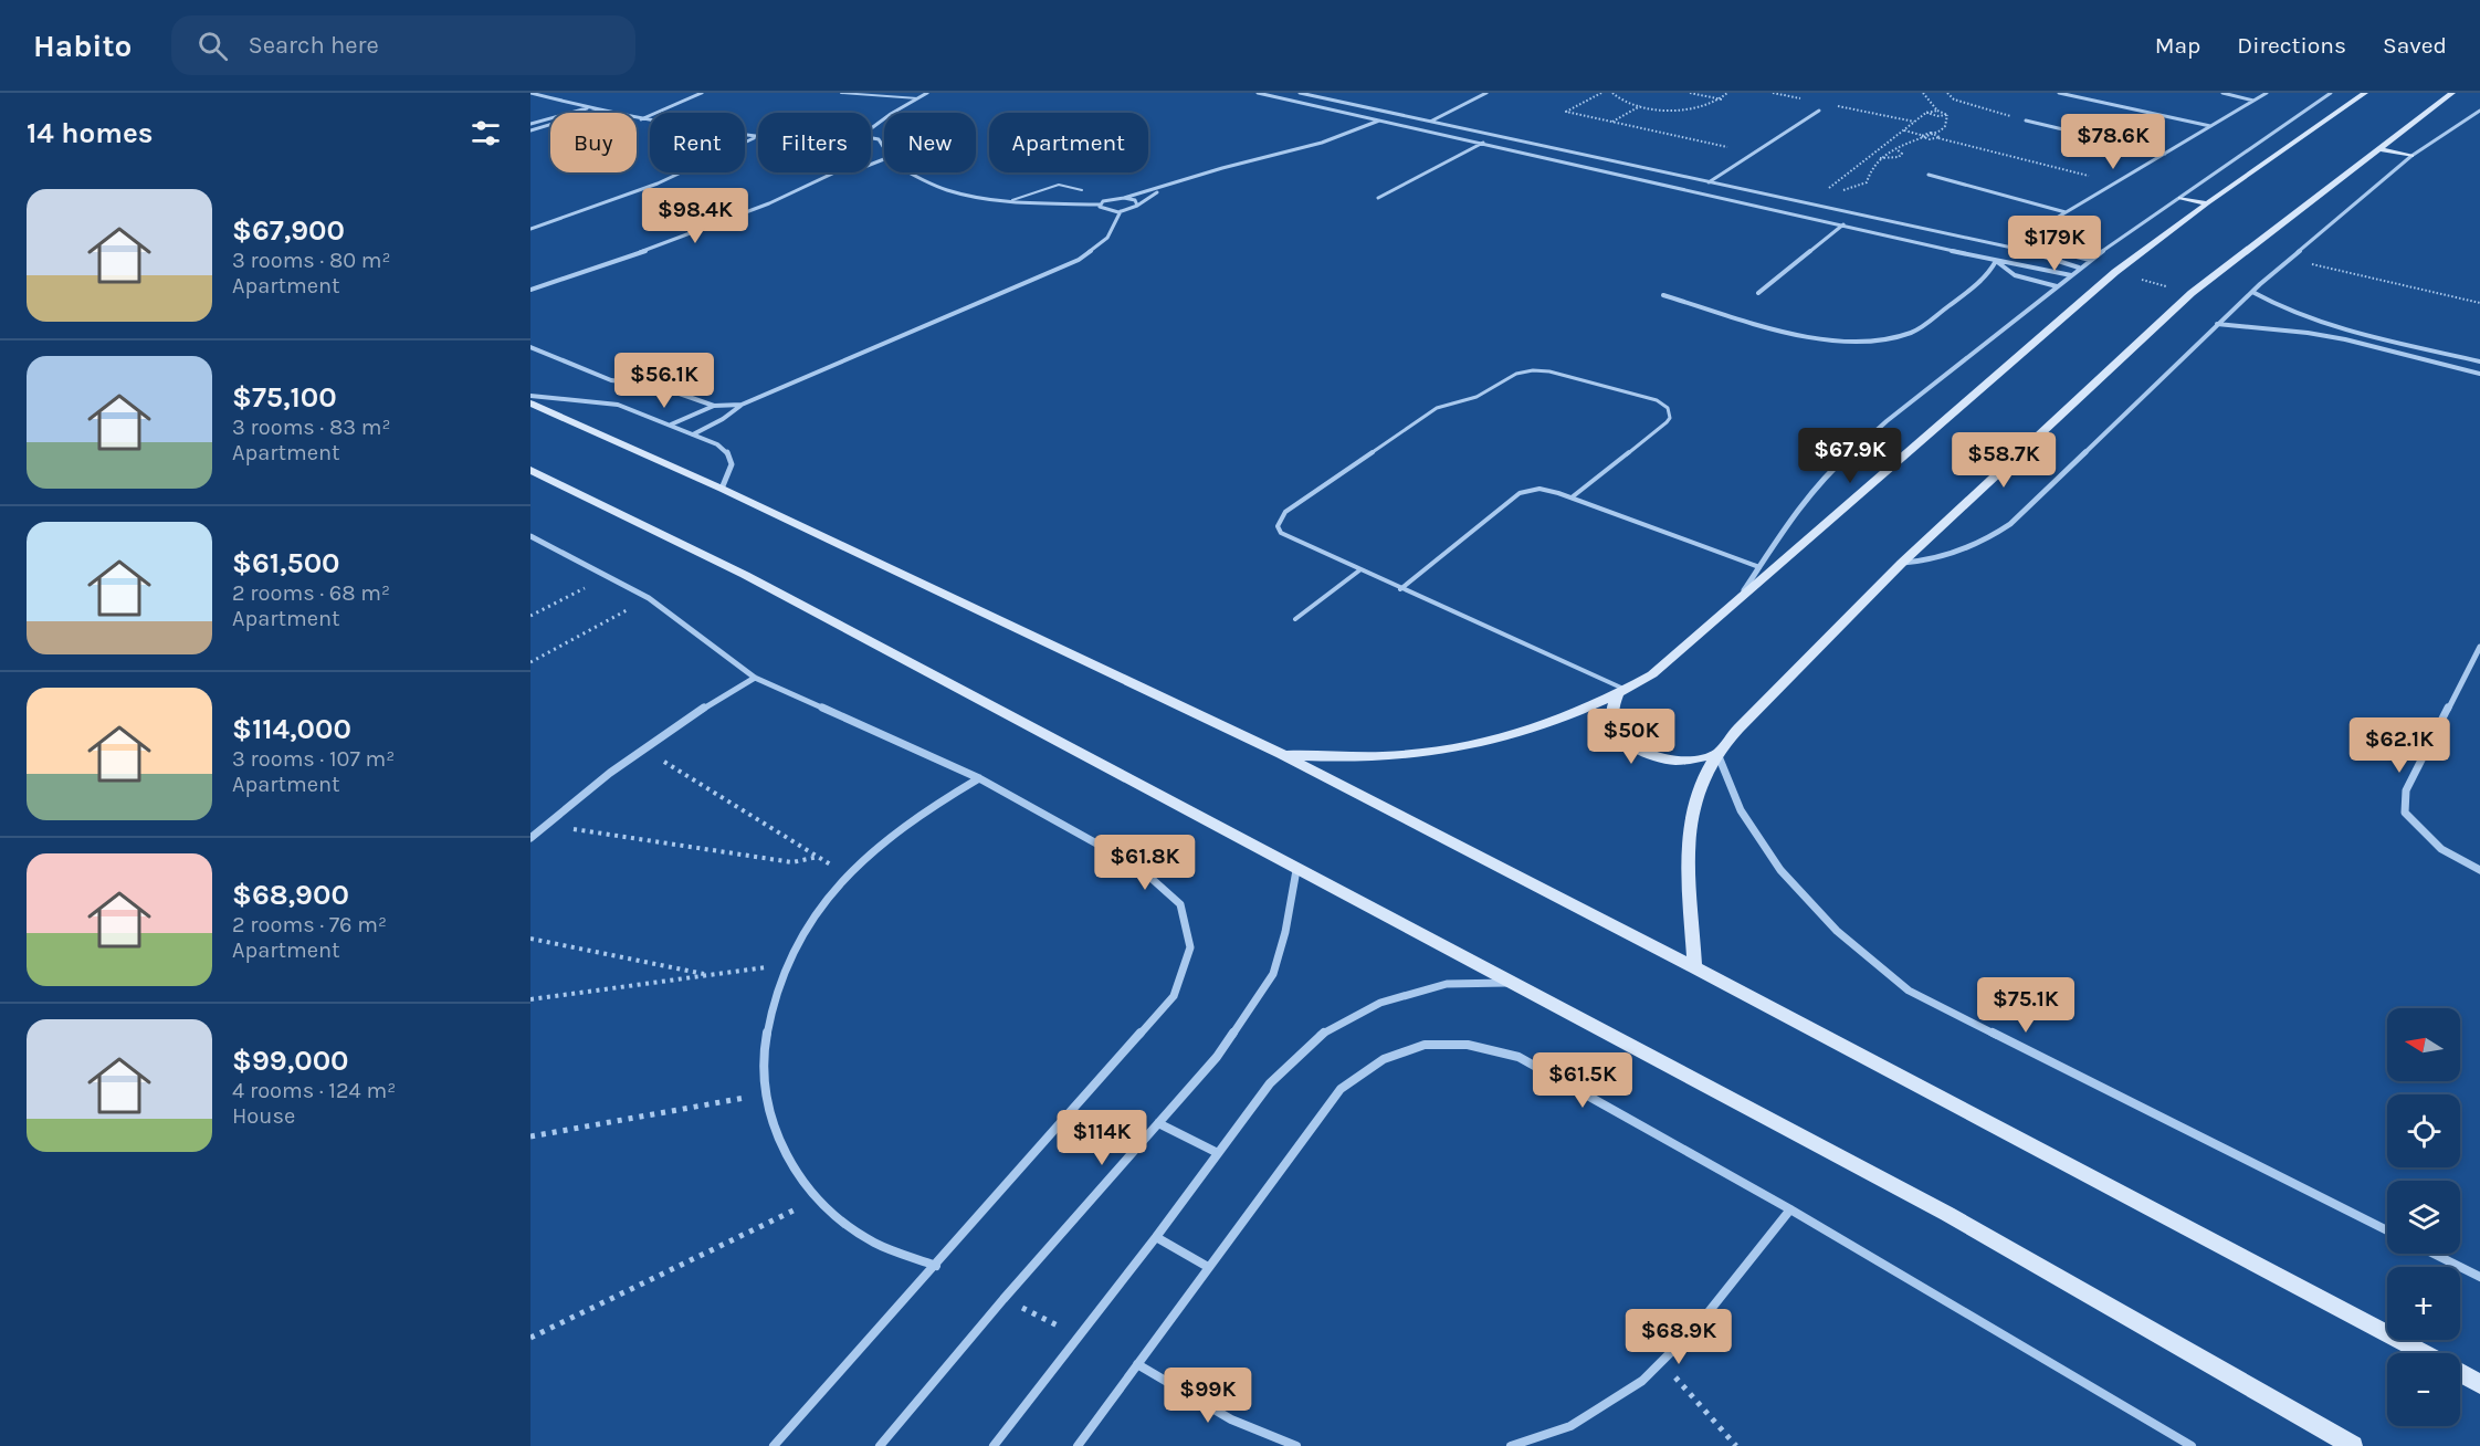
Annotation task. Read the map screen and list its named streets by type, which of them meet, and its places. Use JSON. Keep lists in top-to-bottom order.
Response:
{
  "north": "left",
  "page": {
    "header": "Habito",
    "search": "Search here",
    "nav": ["Map", "Directions", "Saved"],
    "heading": "14 homes",
    "chip": [
      "Buy",
      "Rent",
      "Filters",
      "New",
      "Apartment"
    ],
    "price": [
      "$78.6K",
      "$98.4K",
      "$179K",
      "$56.1K",
      "$67.9K",
      "$58.7K",
      "$50K",
      "$62.1K",
      "$61.8K",
      "$75.1K",
      "$61.5K",
      "$114K",
      "$68.9K",
      "$99K"
    ],
    "list": [
      {
        "name": "$67,900",
        "note": "3 rooms · 80 m² · Apartment"
      },
      {
        "name": "$75,100",
        "note": "3 rooms · 83 m² · Apartment"
      },
      {
        "name": "$61,500",
        "note": "2 rooms · 68 m² · Apartment"
      },
      {
        "name": "$114,000",
        "note": "3 rooms · 107 m² · Apartment"
      },
      {
        "name": "$68,900",
        "note": "2 rooms · 76 m² · Apartment"
      },
      {
        "name": "$99,000",
        "note": "4 rooms · 124 m² · House"
      }
    ],
    "map_buttons": ["+", "−"]
  }
}
